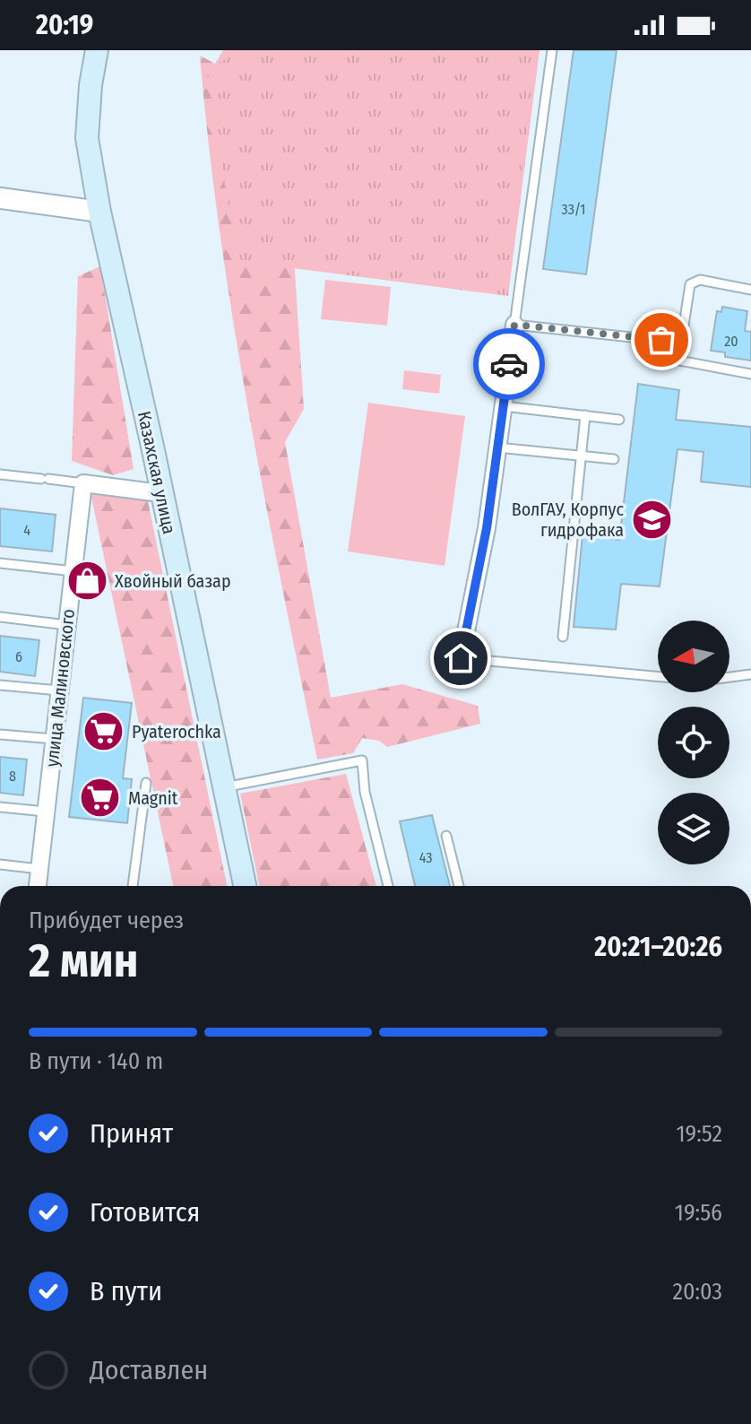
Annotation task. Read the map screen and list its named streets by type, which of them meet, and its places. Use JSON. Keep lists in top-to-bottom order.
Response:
{
  "streets": {
    "main road": ["Казахская улица"],
    "street": ["улица Малиновского"]
  },
  "places": {
    "school or university": ["ВолГАУ, Корпус гидрофака"],
    "shop": ["Хвойный базар"],
    "supermarket": ["Pyaterochka", "Magnit"]
  },
  "house_numbers": [
    "33/1",
    "20",
    "4",
    "6",
    "8",
    "43"
  ],
  "north": "left",
  "page": {
    "status": "20:19",
    "heading": ["2 мин", "Прибудет через", "20:21–20:26"],
    "bar": "В пути · 140 m",
    "list": [
      ["Принят", "19:52"],
      ["Готовится", "19:56"],
      ["В пути", "20:03"],
      "Доставлен"
    ]
  }
}
